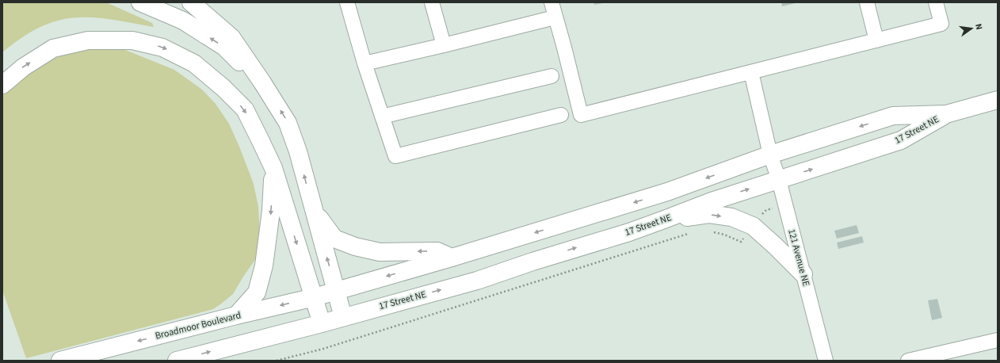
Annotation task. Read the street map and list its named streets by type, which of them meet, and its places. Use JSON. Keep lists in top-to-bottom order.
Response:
{
  "streets": {
    "main road": ["17 Street NE", "Broadmoor Boulevard"],
    "street": ["121 Avenue NE"]
  },
  "crossings": [
    ["17 Street NE", "121 Avenue NE"],
    ["17 Street NE", "Broadmoor Boulevard"]
  ],
  "north": "right"
}
